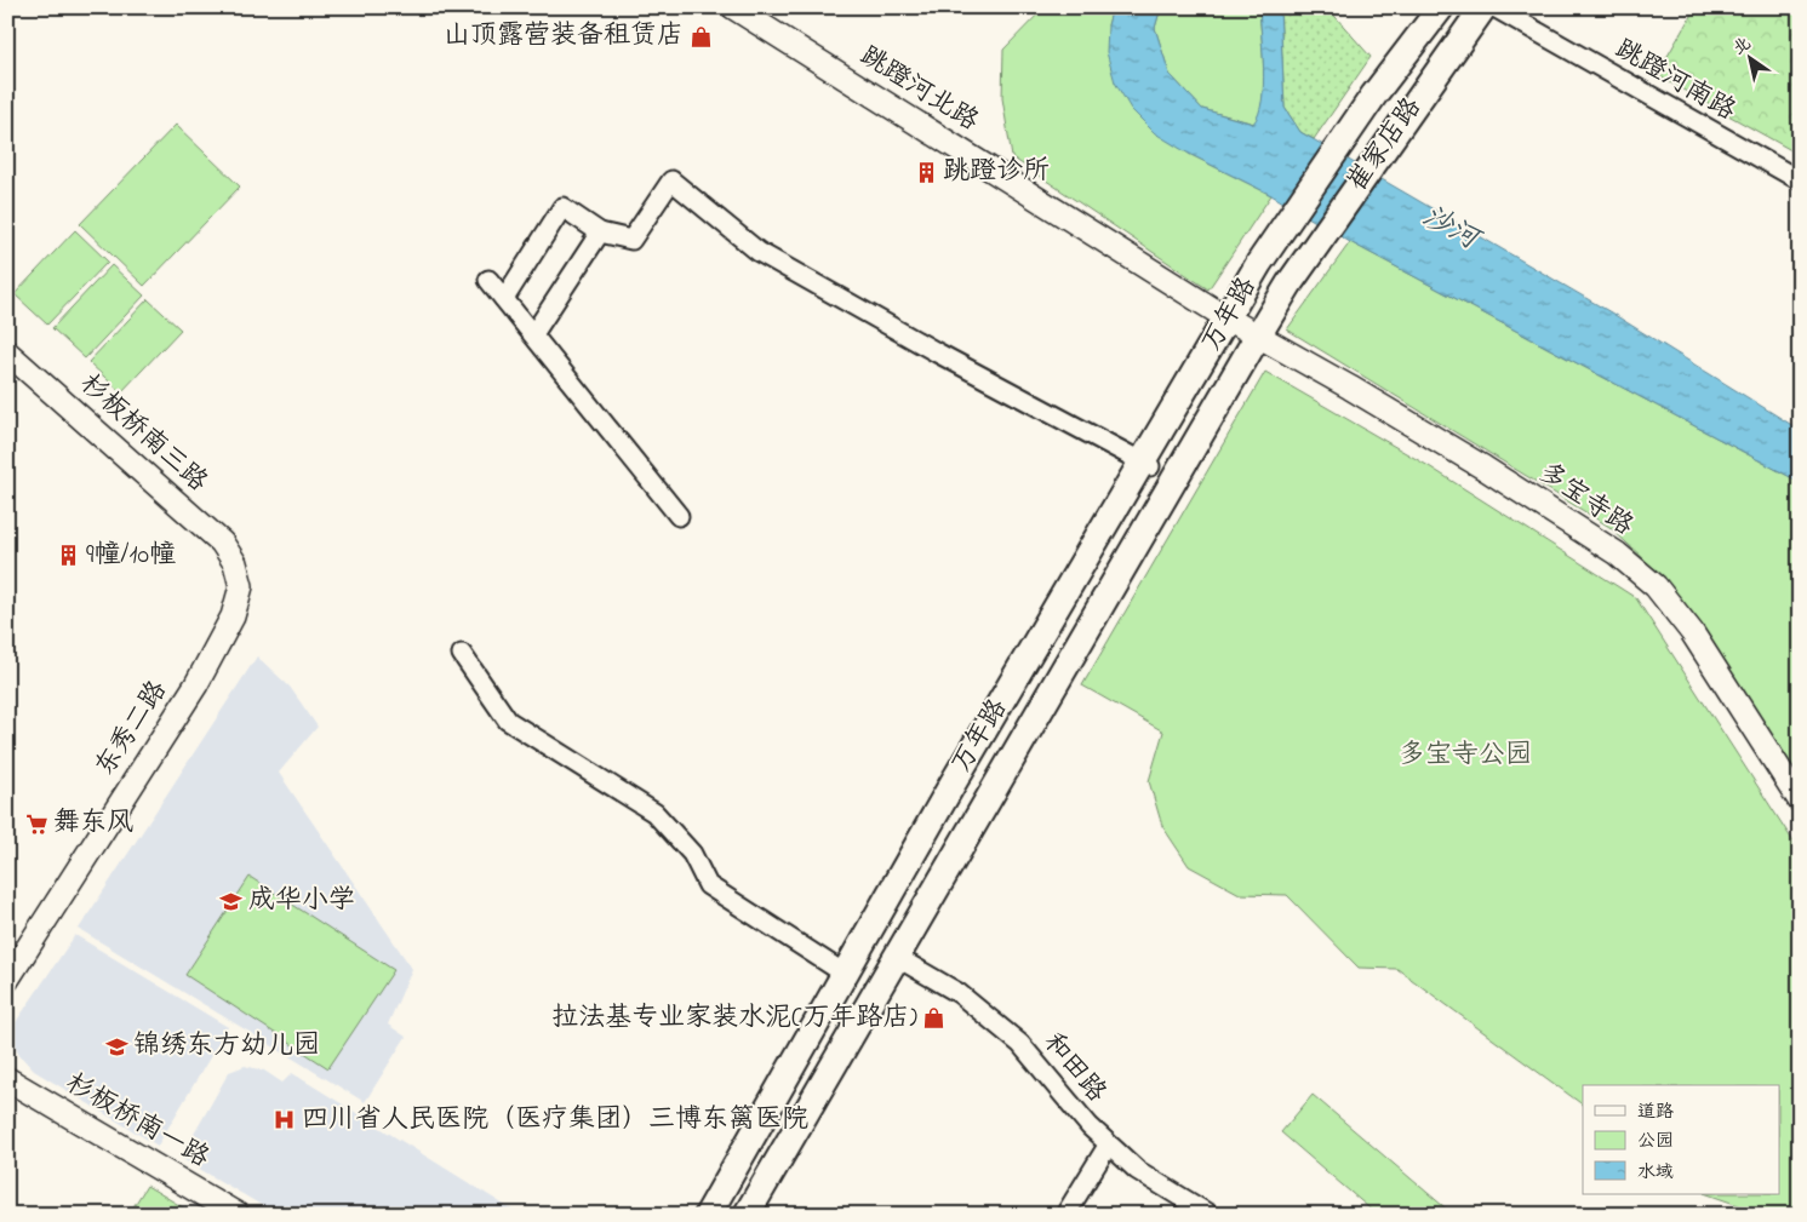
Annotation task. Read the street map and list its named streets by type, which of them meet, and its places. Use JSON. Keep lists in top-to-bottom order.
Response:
{
  "streets": {
    "main road": ["崔家店路", "万年路"],
    "street": [
      "跳蹬河南路",
      "跳蹬河北路",
      "杉板桥南三路",
      "多宝寺路",
      "东秀二路",
      "和田路",
      "杉板桥南一路"
    ]
  },
  "crossings": [
    ["跳蹬河北路", "万年路"],
    ["跳蹬河北路", "多宝寺路"],
    ["崔家店路", "万年路"],
    ["万年路", "多宝寺路"],
    ["万年路", "和田路"],
    ["杉板桥南三路", "东秀二路"]
  ],
  "water": ["沙河"],
  "parks": ["多宝寺公园"],
  "places": {
    "shop": ["山顶露营装备租赁店", "拉法基专业家装水泥(万年路店)"],
    "building": ["跳蹬诊所", "9幢/10幢"],
    "supermarket": ["舞东风"],
    "school or university": ["成华小学", "锦绣东方幼儿园"],
    "hospital": ["四川省人民医院（医疗集团）三博东篱医院"]
  },
  "legend": ["道路", "公园", "水域"],
  "north": "top left"
}
